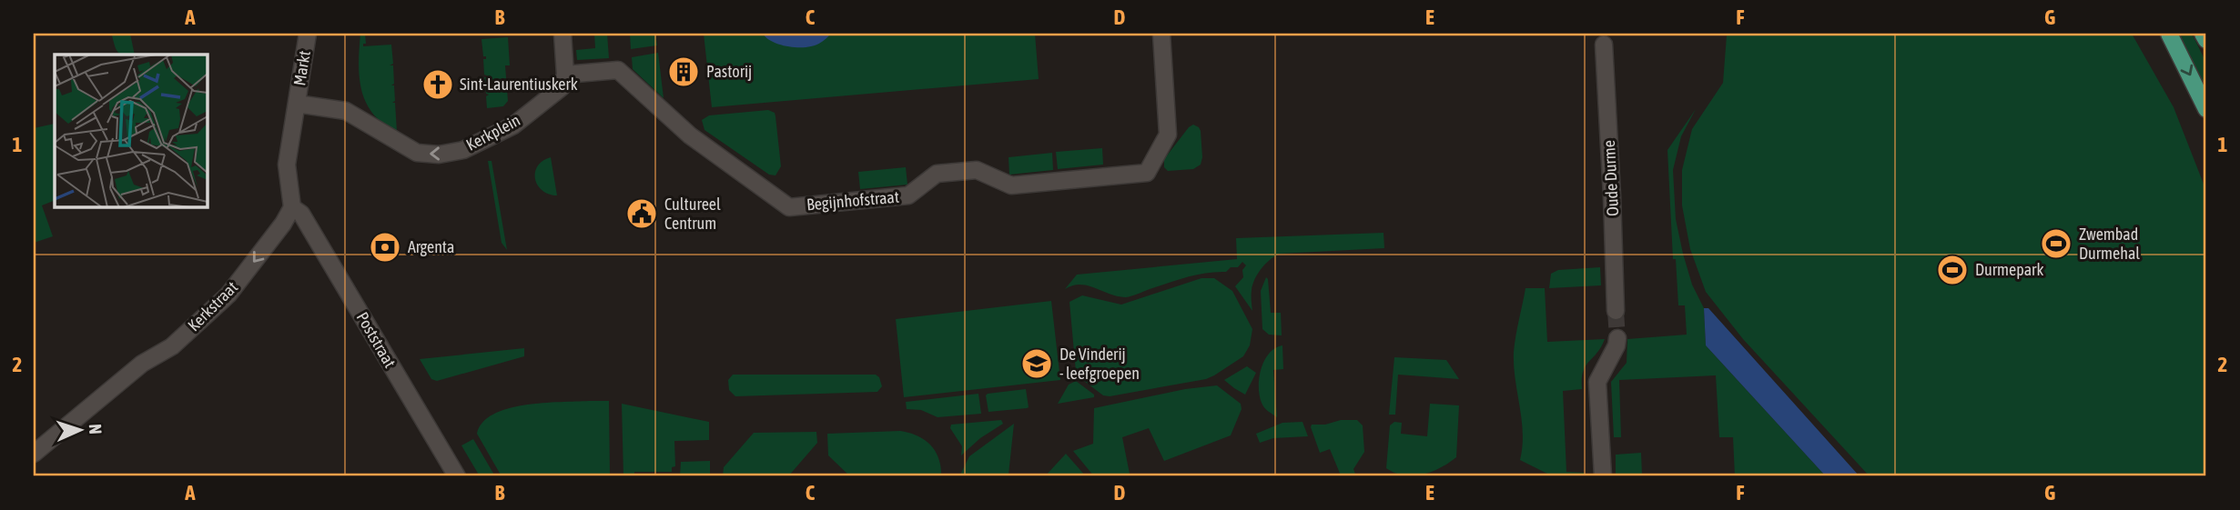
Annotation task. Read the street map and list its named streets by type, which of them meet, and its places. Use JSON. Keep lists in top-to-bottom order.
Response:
{
  "streets": {
    "street": [
      "Markt",
      "Kerkplein",
      "Oude Durme",
      "Begijnhofstraat",
      "Kerkstraat",
      "Poststraat"
    ]
  },
  "crossings": [
    ["Markt", "Kerkplein"],
    ["Kerkplein", "Begijnhofstraat"],
    ["Kerkstraat", "Poststraat"]
  ],
  "one_way": ["Kerkplein", "Kerkstraat"],
  "places": {
    "building": ["Pastorij"],
    "church": ["Sint-Laurentiuskerk"],
    "public building": ["Cultureel Centrum"],
    "sports": ["Zwembad Durmehal", "Durmepark"],
    "bank": ["Argenta"],
    "school or university": ["De Vinderij - leefgroepen"]
  },
  "north": "right",
  "grid": {
    "columns": [
      "A",
      "B",
      "C",
      "D",
      "E",
      "F",
      "G"
    ],
    "rows": ["1", "2"]
  }
}
